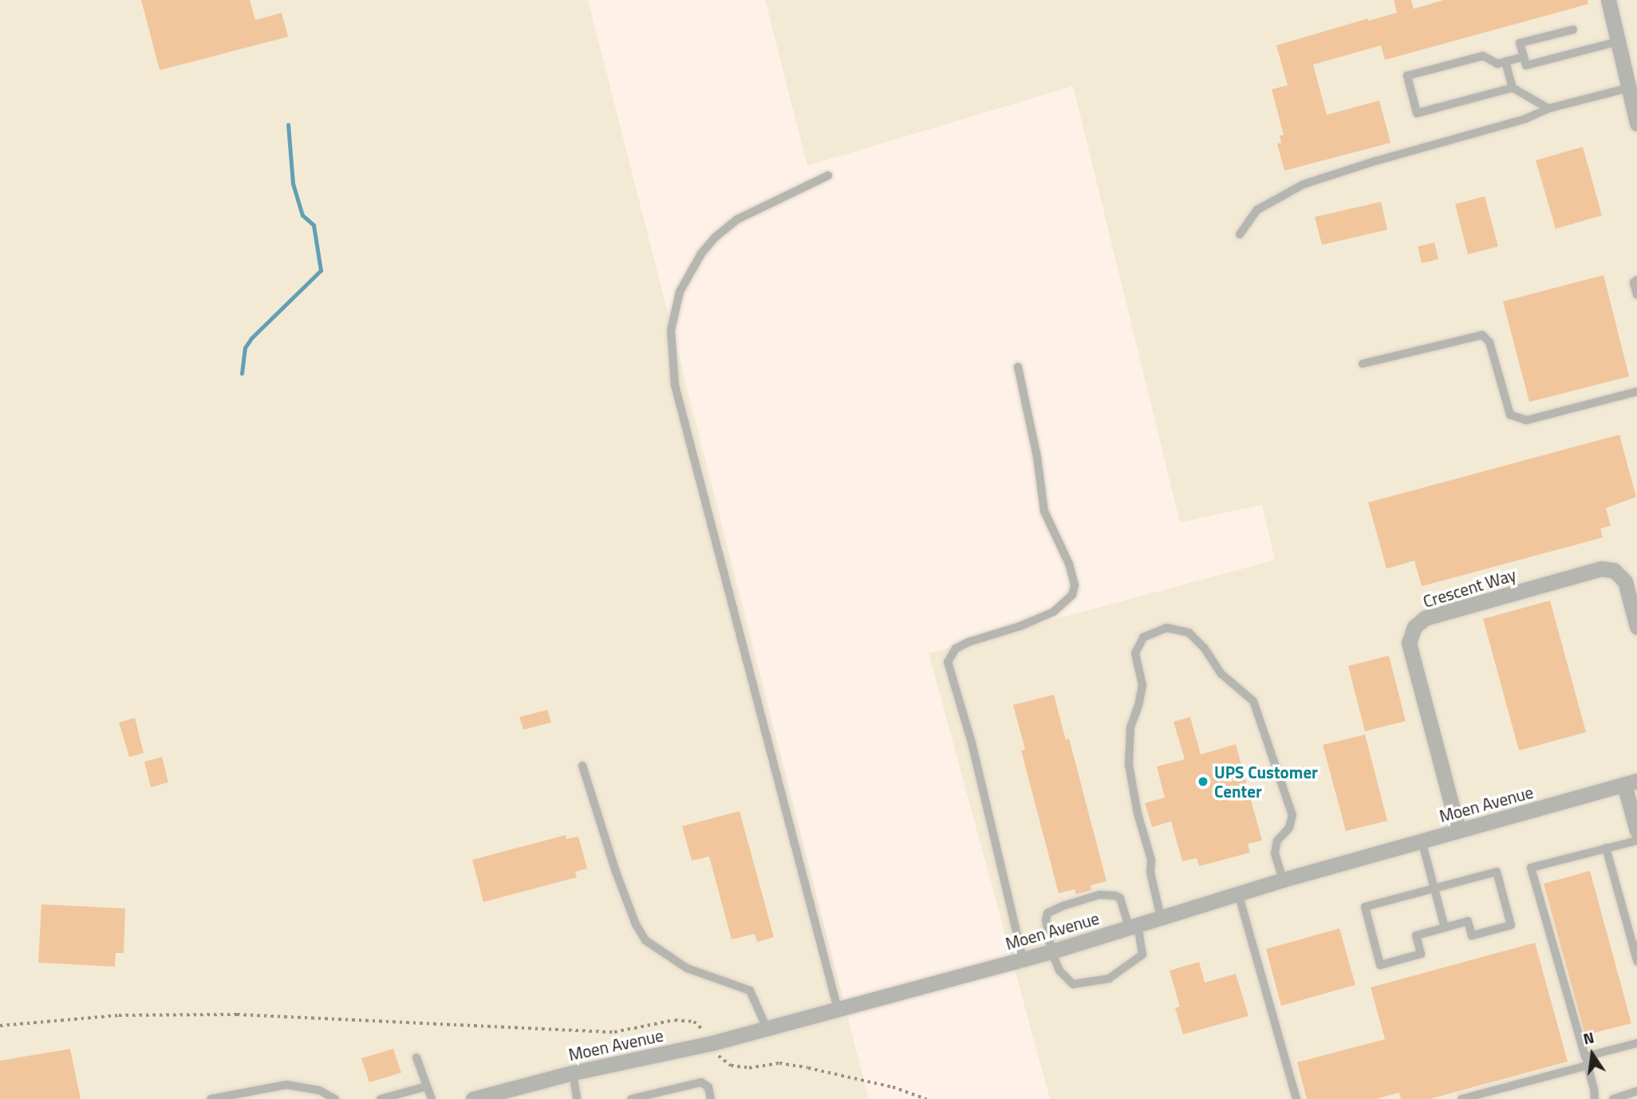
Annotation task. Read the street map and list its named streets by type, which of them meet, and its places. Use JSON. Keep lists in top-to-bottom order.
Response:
{
  "streets": {
    "street": ["Crescent Way", "Moen Avenue"]
  },
  "crossings": [
    ["Crescent Way", "Moen Avenue"]
  ],
  "places": ["UPS Customer Center"],
  "north": "top"
}
